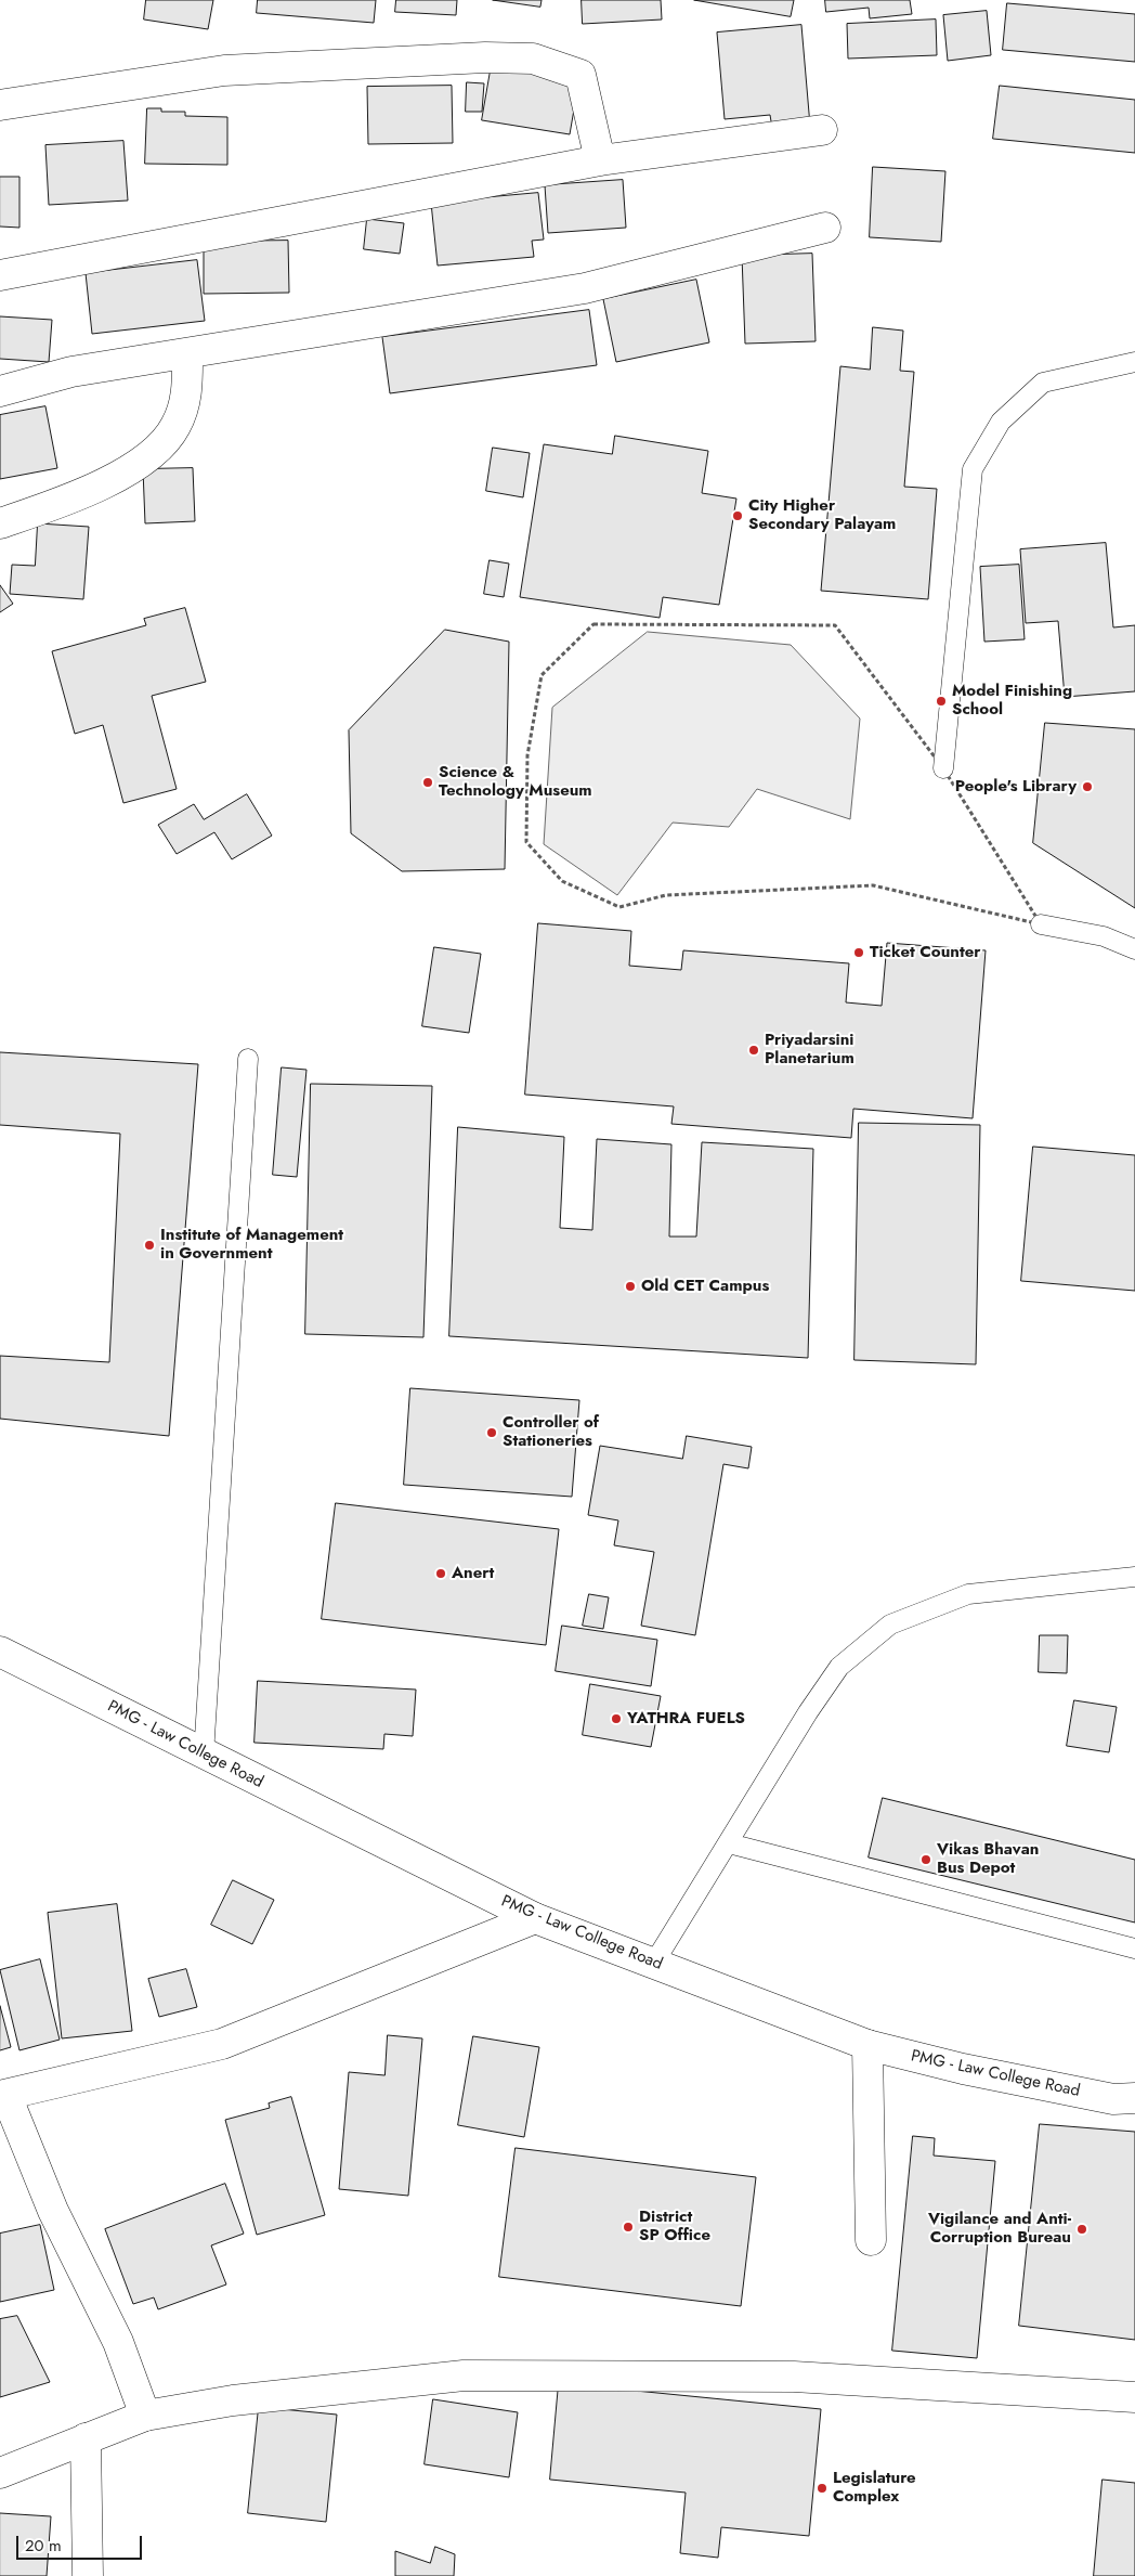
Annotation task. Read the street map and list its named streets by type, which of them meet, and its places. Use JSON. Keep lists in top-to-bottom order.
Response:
{
  "streets": {
    "street": ["PMG - Law College Road"]
  },
  "places": [
    "City Higher Secondary Palayam",
    "Model Finishing School",
    "Science & Technology Museum",
    "People's Library",
    "Ticket Counter",
    "Priyadarsini Planetarium",
    "Institute of Management in Government",
    "Old CET Campus",
    "Controller of Stationeries",
    "Anert",
    "YATHRA FUELS",
    "Vikas Bhavan Bus Depot",
    "District SP Office",
    "Vigilance and Anti- Corruption Bureau",
    "Legislature Complex"
  ],
  "scale_bar": "20 m"
}
